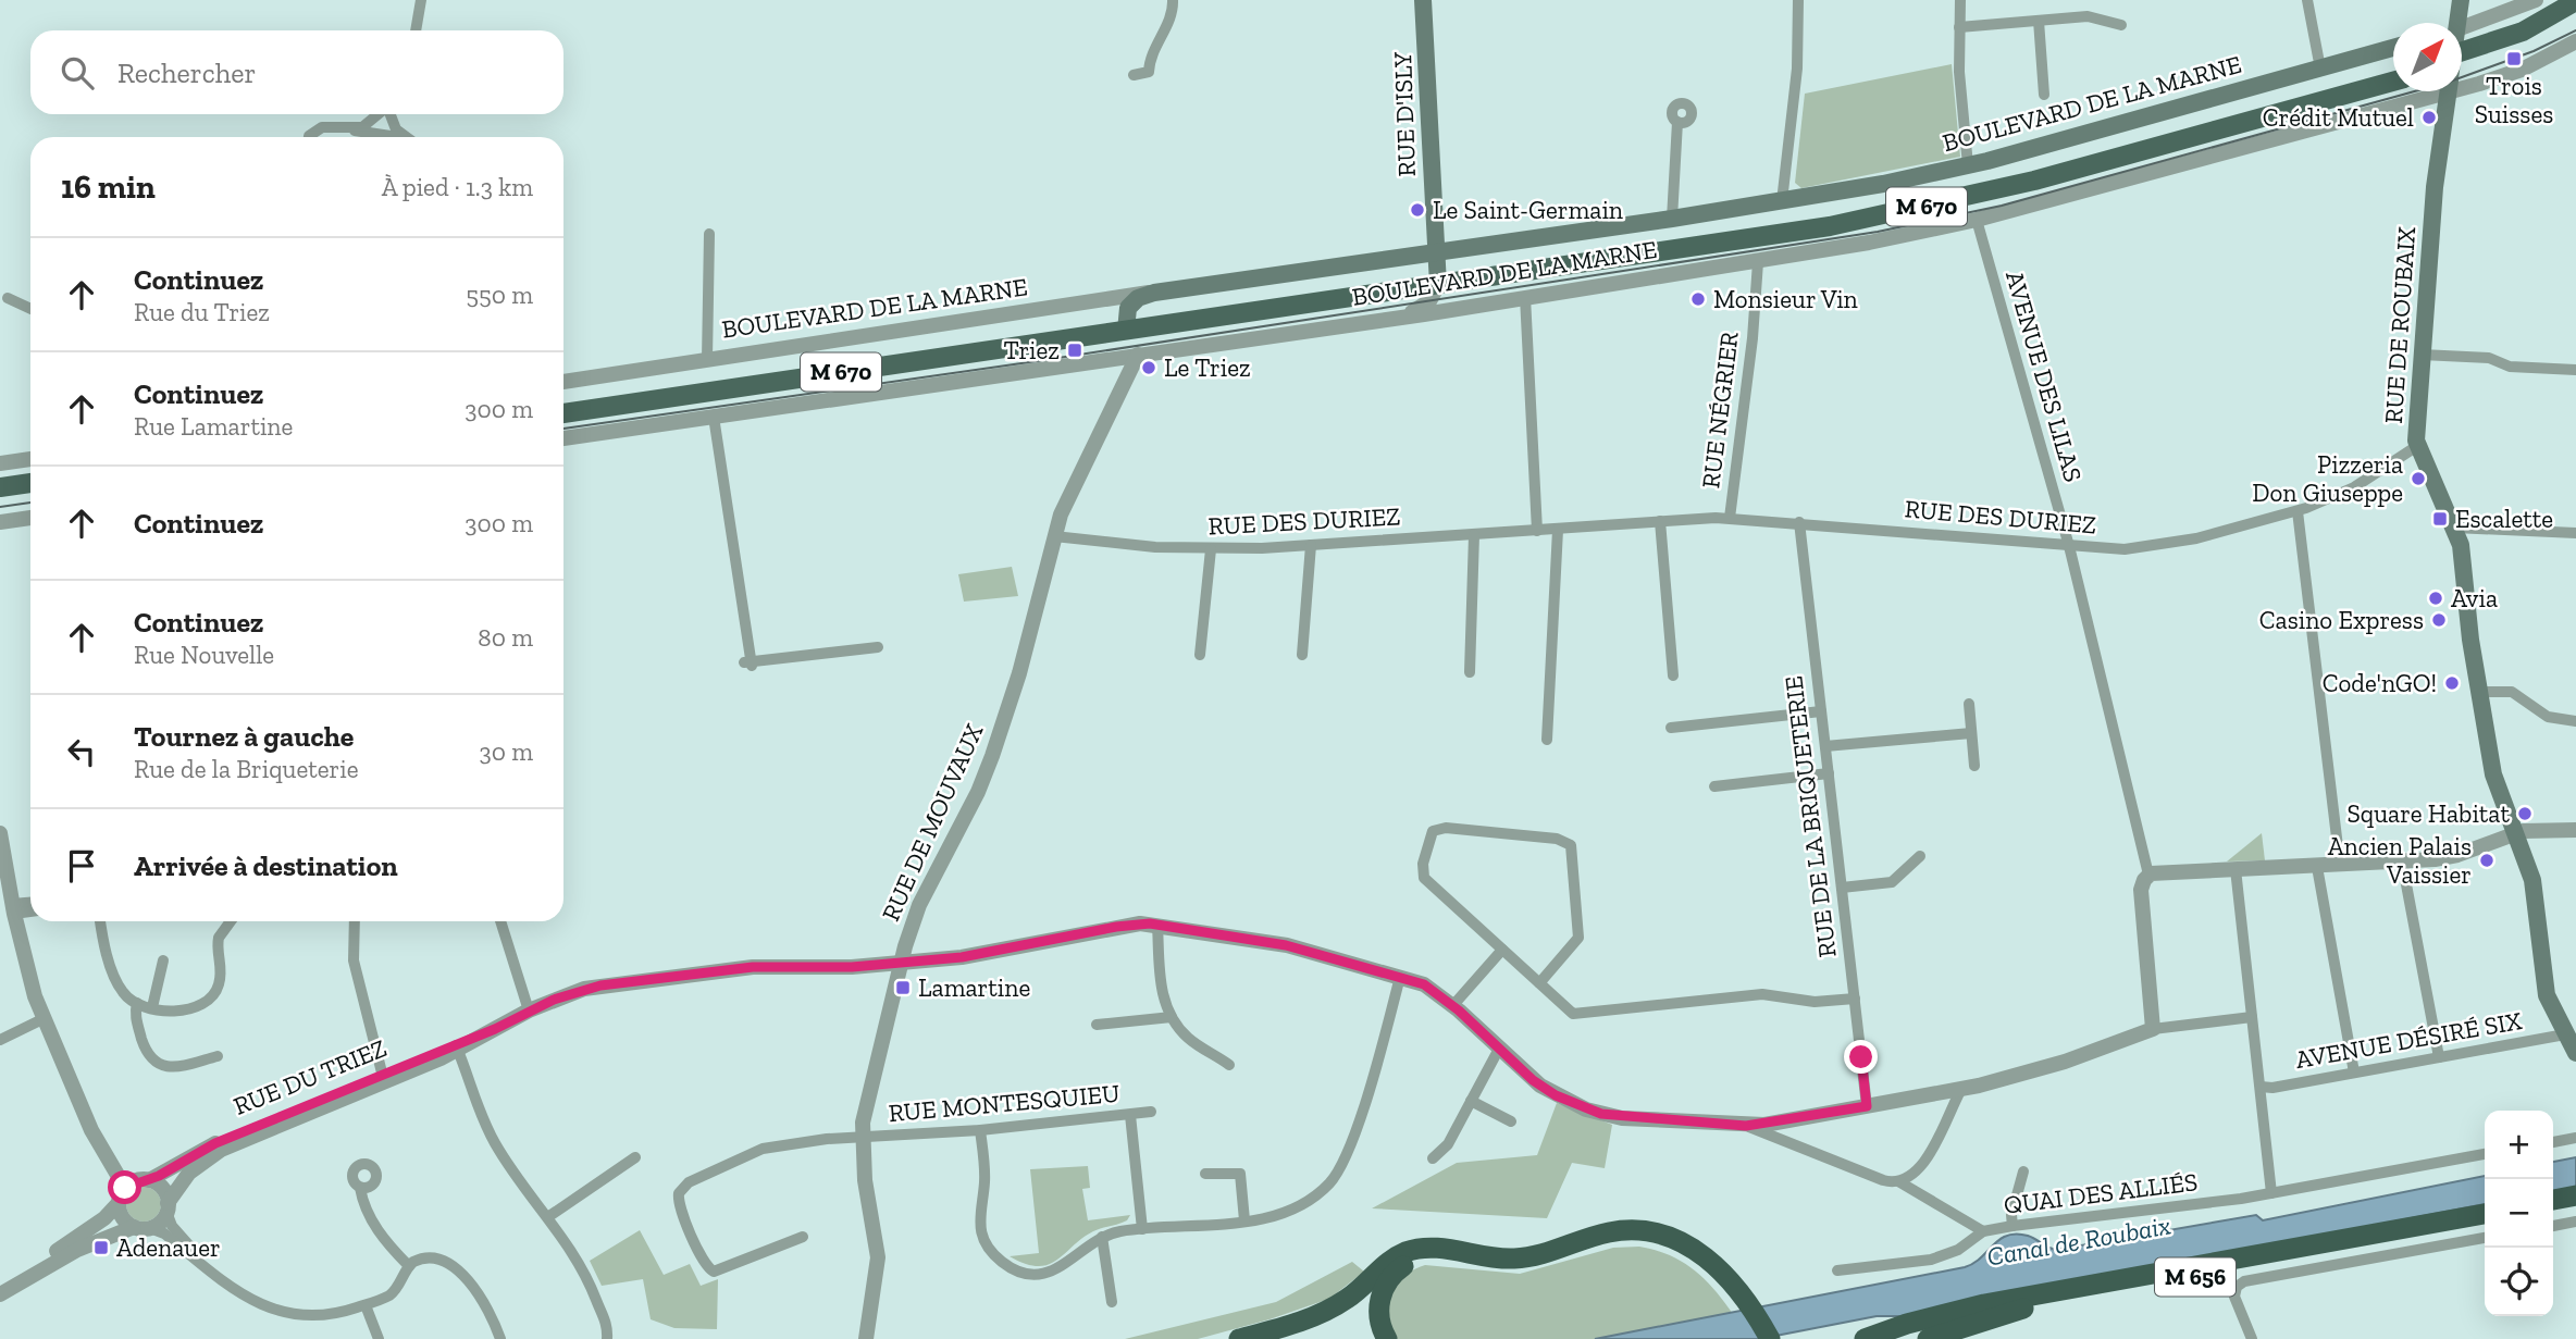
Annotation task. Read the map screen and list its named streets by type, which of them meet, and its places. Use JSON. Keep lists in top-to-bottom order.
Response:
{
  "streets": {
    "highway": ["M 656"],
    "main road": [
      "BOULEVARD DE LA MARNE",
      "RUE D'ISLY",
      "M 670",
      "RUE DE ROUBAIX"
    ],
    "street": [
      "AVENUE DES LILAS",
      "RUE NÉGRIER",
      "RUE DES DURIEZ",
      "RUE DE LA BRIQUETERIE",
      "RUE DE MOUVAUX",
      "AVENUE DÉSIRÉ SIX",
      "RUE DU TRIEZ",
      "RUE MONTESQUIEU",
      "QUAI DES ALLIÉS"
    ]
  },
  "crossings": [
    ["BOULEVARD DE LA MARNE", "RUE D'ISLY"],
    ["BOULEVARD DE LA MARNE", "AVENUE DES LILAS"],
    ["BOULEVARD DE LA MARNE", "RUE NÉGRIER"],
    ["BOULEVARD DE LA MARNE", "RUE DE MOUVAUX"],
    ["RUE DE ROUBAIX", "RUE DES DURIEZ"],
    ["AVENUE DES LILAS", "RUE DES DURIEZ"],
    ["RUE NÉGRIER", "RUE DES DURIEZ"],
    ["RUE DES DURIEZ", "RUE DE LA BRIQUETERIE"],
    ["RUE DES DURIEZ", "RUE DE MOUVAUX"],
    ["RUE DE LA BRIQUETERIE", "RUE DU TRIEZ"],
    ["RUE DE MOUVAUX", "RUE DU TRIEZ"],
    ["RUE DE MOUVAUX", "RUE MONTESQUIEU"]
  ],
  "water": ["Canal de Roubaix"],
  "places": {
    "transit": [
      "Trois Suisses",
      "Triez",
      "Escalette",
      "Lamartine",
      "Adenauer"
    ],
    "other": [
      "Crédit Mutuel",
      "Le Saint-Germain",
      "Monsieur Vin",
      "Le Triez",
      "Pizzeria Don Giuseppe",
      "Avia",
      "Casino Express",
      "Code'nGO!",
      "Square Habitat",
      "Ancien Palais Vaissier"
    ]
  },
  "north": "top right",
  "page": {
    "search": "Rechercher",
    "heading": ["16 min", "À pied · 1.3 km"],
    "list": [
      ["Continuez", "Rue du Triez", "550 m"],
      ["Continuez", "Rue Lamartine", "300 m"],
      ["Continuez", "300 m"],
      ["Continuez", "Rue Nouvelle", "80 m"],
      ["Tournez à gauche", "Rue de la Briqueterie", "30 m"],
      "Arrivée à destination"
    ],
    "map_buttons": ["+", "−"]
  }
}
